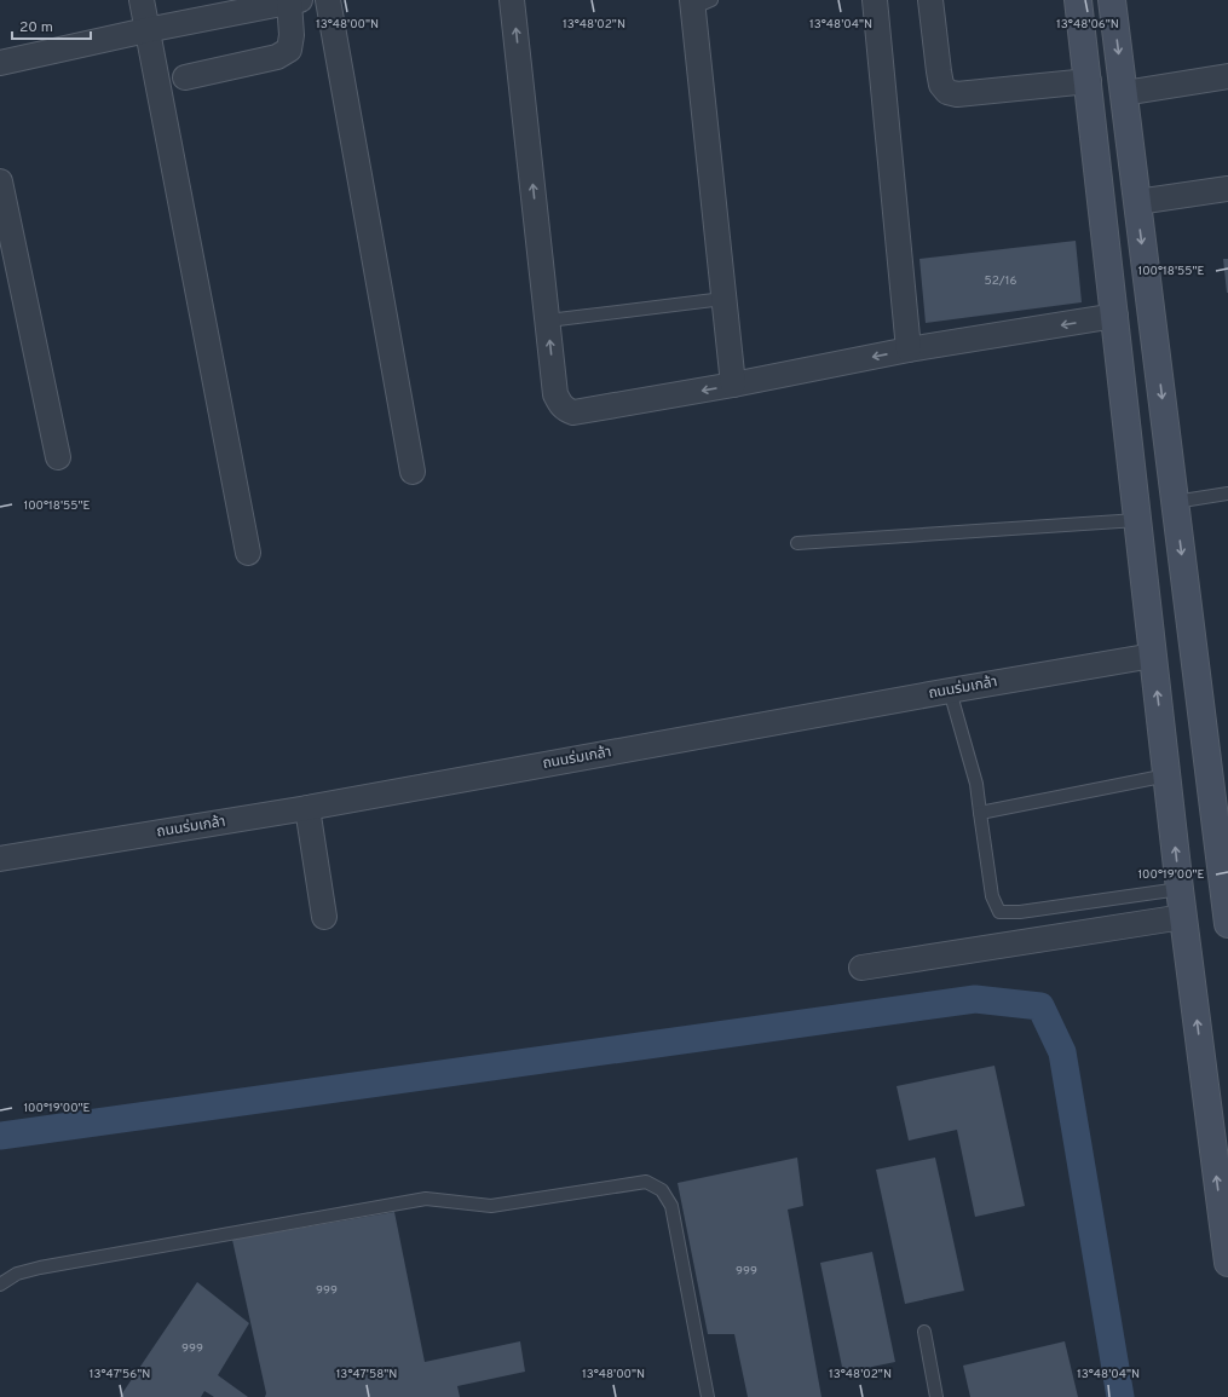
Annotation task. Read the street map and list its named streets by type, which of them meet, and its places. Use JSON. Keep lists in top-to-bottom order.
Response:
{
  "streets": {
    "street": ["ถนนร่มเกล้า"]
  },
  "house_numbers": [
    "52/16",
    "999",
    "999",
    "999"
  ],
  "scale_bar": "20 m",
  "coordinates": [
    "13°48'00\"N",
    "13°48'02\"N",
    "13°48'04\"N",
    "13°48'06\"N",
    "100°18'55\"E",
    "100°19'00\"E",
    "13°47'56\"N",
    "13°47'58\"N"
  ]
}
